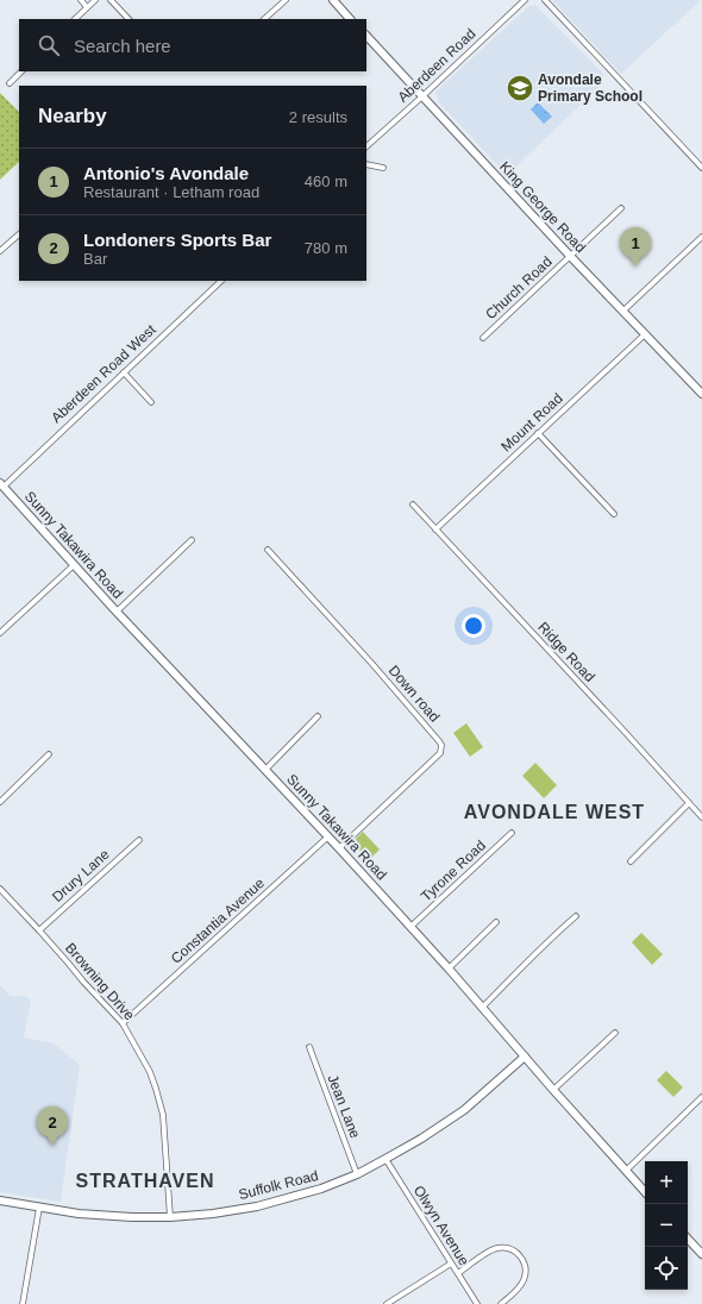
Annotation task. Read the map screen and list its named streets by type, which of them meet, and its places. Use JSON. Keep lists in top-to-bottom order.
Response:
{
  "streets": {
    "main road": ["King George Road", "Sunny Takawira Road", "Suffolk Road"],
    "street": [
      "Aberdeen Road",
      "Church Road",
      "Aberdeen Road West",
      "Mount Road",
      "Ridge Road",
      "Down road",
      "Tyrone Road",
      "Drury Lane",
      "Constantia Avenue",
      "Browning Drive",
      "Jean Lane",
      "Olwyn Avenue"
    ]
  },
  "crossings": [
    ["Aberdeen Road", "King George Road"],
    ["King George Road", "Church Road"],
    ["King George Road", "Mount Road"],
    ["Aberdeen Road West", "Sunny Takawira Road"],
    ["Mount Road", "Ridge Road"],
    ["Sunny Takawira Road", "Down road"],
    ["Sunny Takawira Road", "Tyrone Road"],
    ["Sunny Takawira Road", "Constantia Avenue"],
    ["Sunny Takawira Road", "Suffolk Road"],
    ["Drury Lane", "Browning Drive"],
    ["Constantia Avenue", "Browning Drive"],
    ["Browning Drive", "Suffolk Road"],
    ["Jean Lane", "Suffolk Road"],
    ["Suffolk Road", "Olwyn Avenue"]
  ],
  "districts": ["AVONDALE WEST", "STRATHAVEN"],
  "places": {
    "school or university": ["Avondale Primary School"]
  },
  "page": {
    "search": "Search here",
    "heading": ["Nearby", "2 results"],
    "list": [
      {
        "mark": "1",
        "name": "Antonio's Avondale",
        "note": "Restaurant · Letham road",
        "value": "460 m"
      },
      {
        "mark": "2",
        "name": "Londoners Sports Bar",
        "note": "Bar",
        "value": "780 m"
      }
    ],
    "pins": ["1", "2"],
    "map_buttons": ["+", "−"]
  }
}
